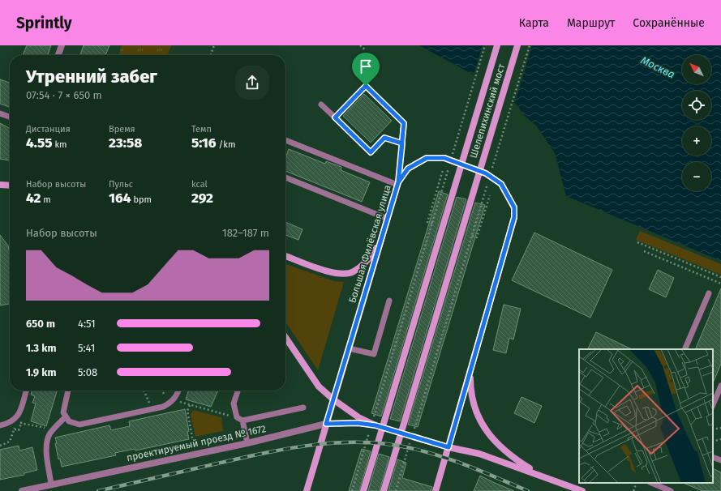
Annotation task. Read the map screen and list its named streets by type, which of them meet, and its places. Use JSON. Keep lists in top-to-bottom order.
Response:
{
  "streets": {
    "street": ["Шелепихинский мост", "Большая Филёвская улица", "проектируемый проезд № 1672"]
  },
  "crossings": [
    ["Большая Филёвская улица", "проектируемый проезд № 1672"]
  ],
  "water": ["Москва"],
  "north": "top left",
  "page": {
    "header": "Sprintly",
    "nav": ["Карта", "Маршрут", "Сохранённые"],
    "map_buttons": ["+", "−"],
    "heading": ["Утренний забег", "07:54 · 7 × 650 m"],
    "stats": [
      ["Дистанция", "4.55 km"],
      ["Время", "23:58"],
      ["Темп", "5:16 /km"],
      ["Набор высоты", "42 m"],
      ["Пульс", "164 bpm"],
      ["kcal", "292"]
    ],
    "chart": ["Набор высоты", "182–187 m"],
    "list": [
      {
        "name": "650 m",
        "note": "4:51"
      },
      {
        "name": "1.3 km",
        "note": "5:41"
      },
      {
        "name": "1.9 km",
        "note": "5:08"
      }
    ]
  }
}
